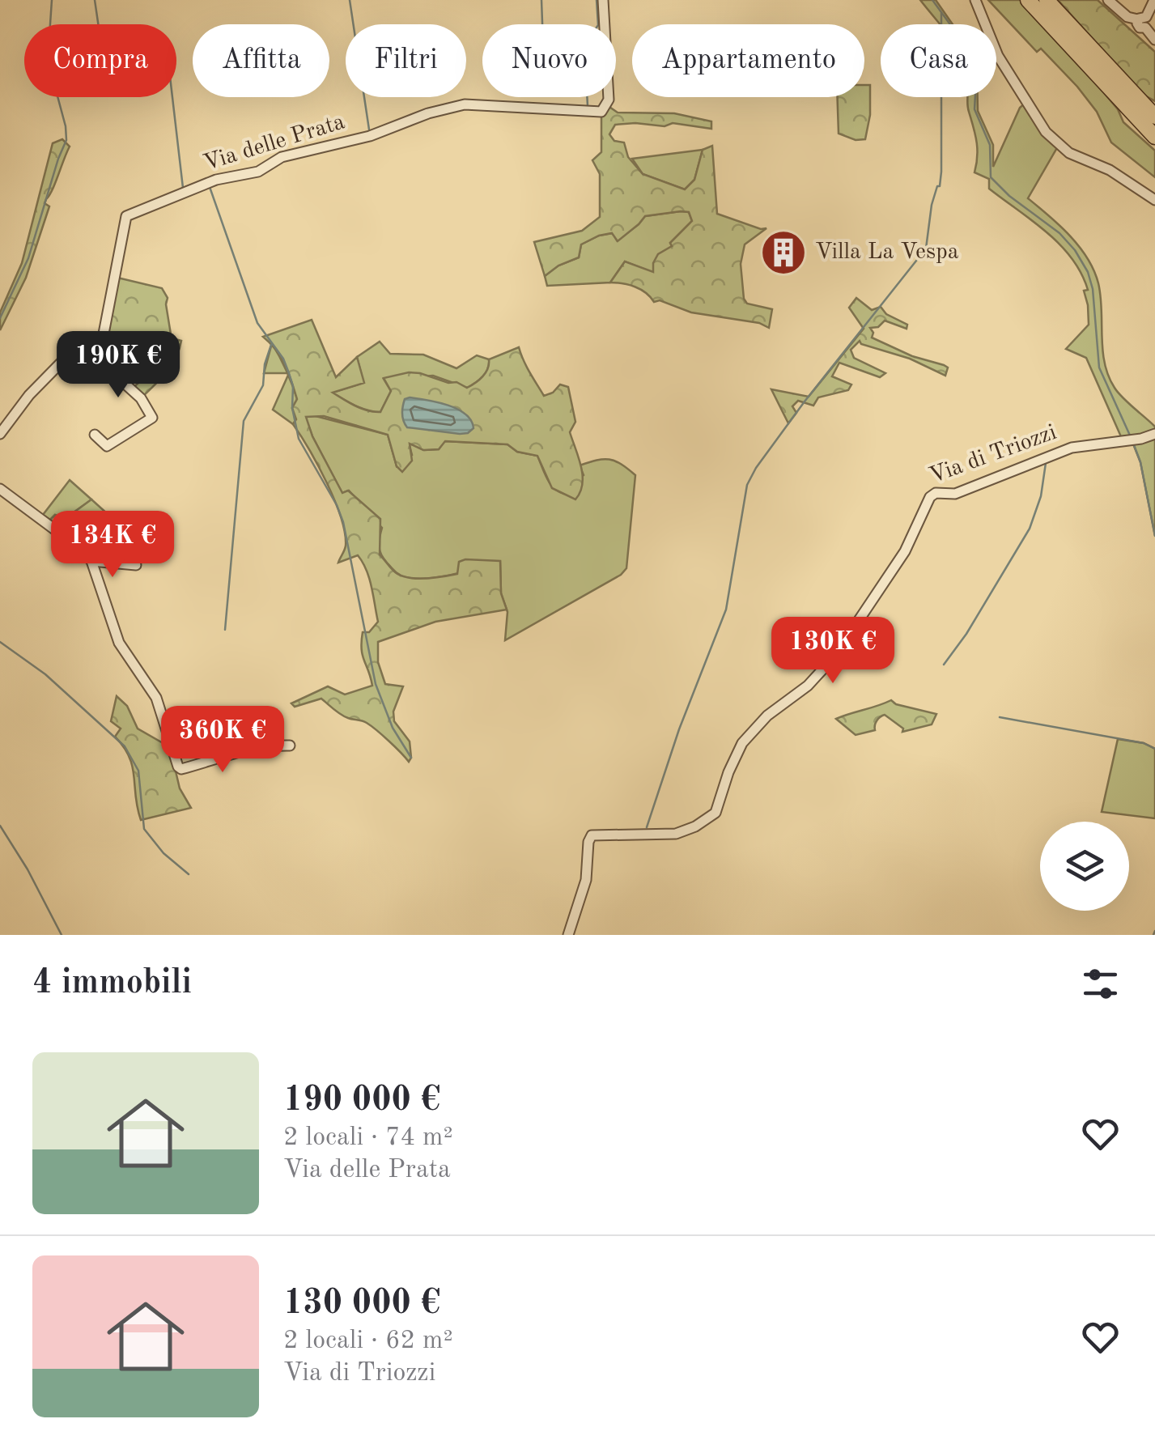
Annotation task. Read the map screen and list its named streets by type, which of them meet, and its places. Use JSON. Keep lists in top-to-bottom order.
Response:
{
  "streets": {
    "street": ["Via delle Prata", "Via di Triozzi"]
  },
  "places": {
    "building": ["Villa La Vespa"]
  },
  "page": {
    "chip": [
      "Compra",
      "Affitta",
      "Filtri",
      "Nuovo",
      "Appartamento",
      "Casa"
    ],
    "price": [
      "190K €",
      "134K €",
      "130K €",
      "360K €"
    ],
    "heading": "4 immobili",
    "list": [
      {
        "name": "190 000 €",
        "note": "2 locali · 74 m² · Via delle Prata"
      },
      {
        "name": "130 000 €",
        "note": "2 locali · 62 m² · Via di Triozzi"
      }
    ]
  }
}
